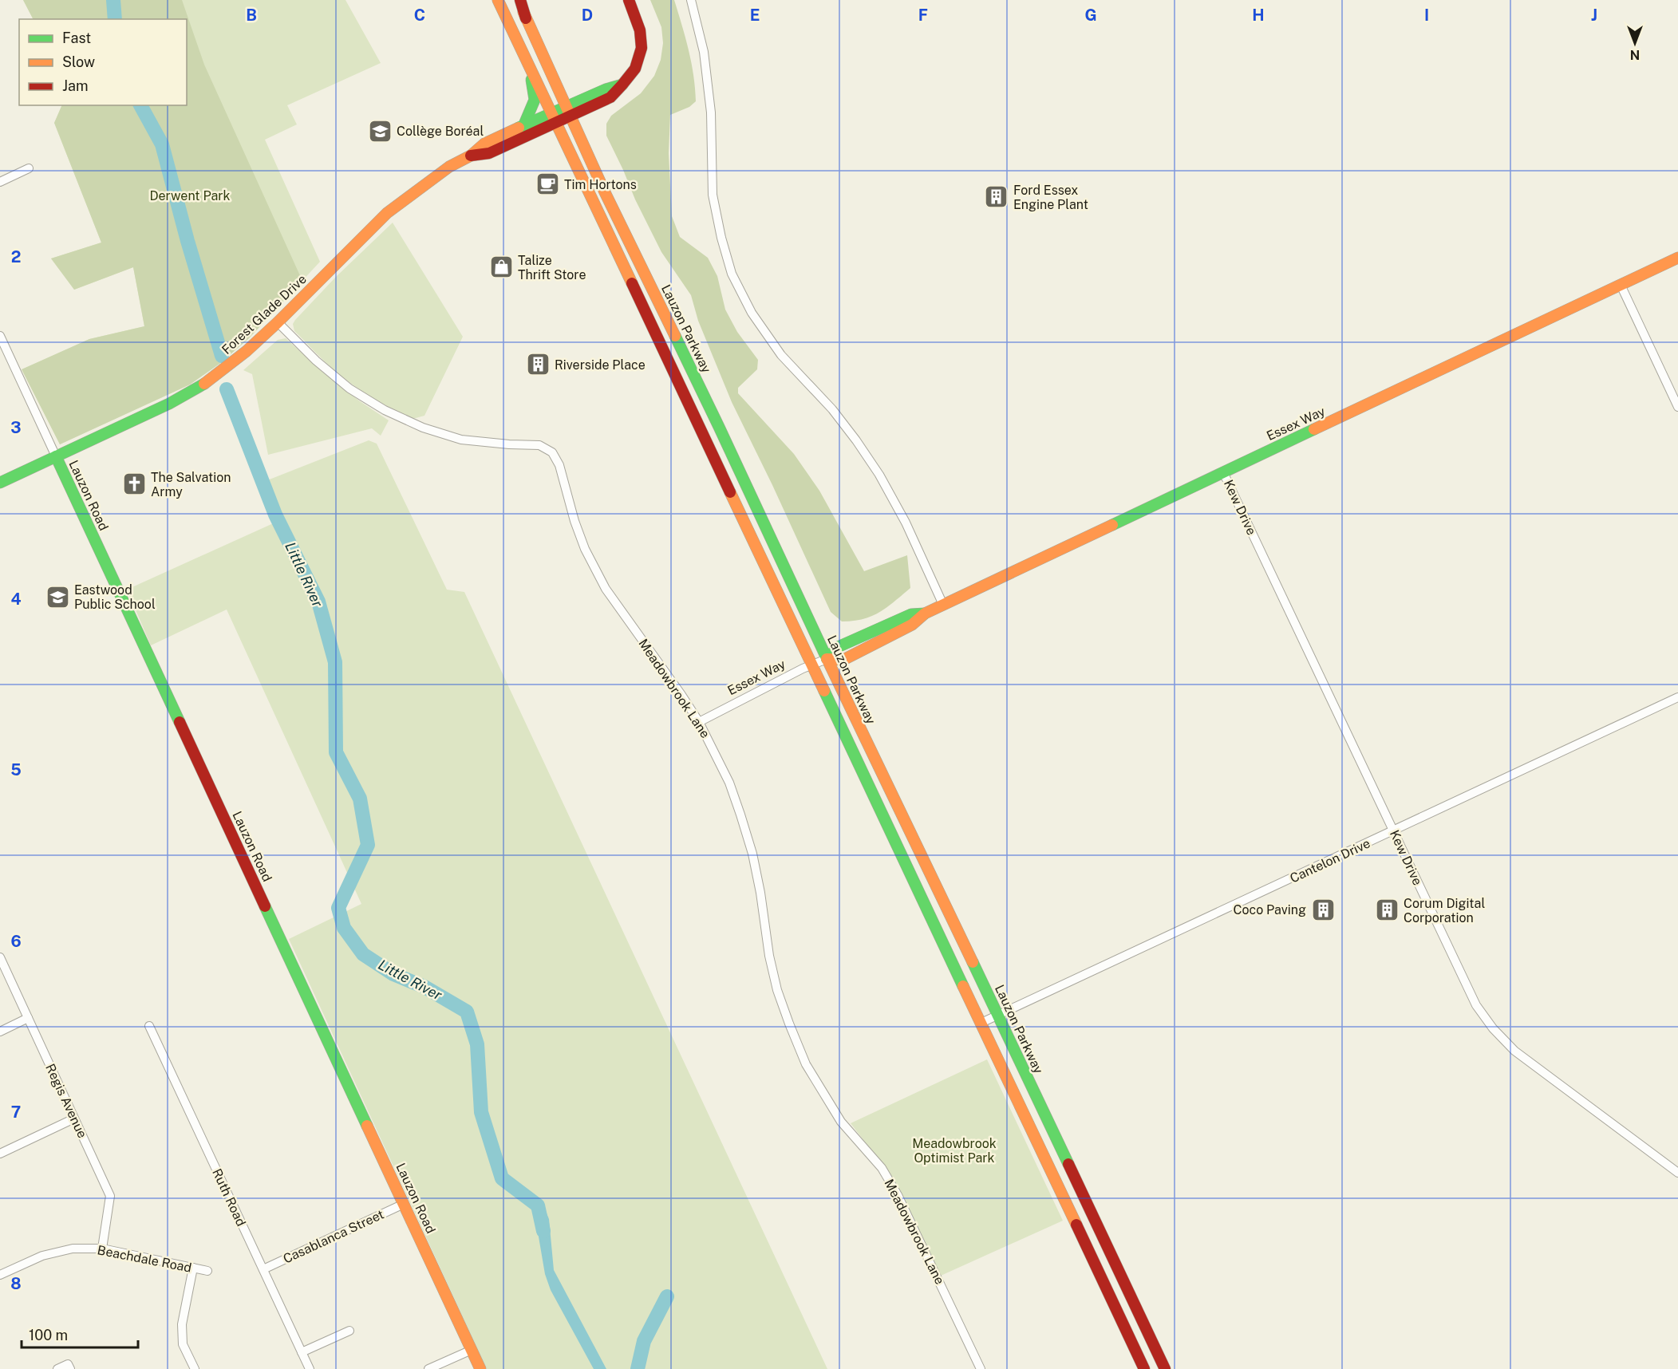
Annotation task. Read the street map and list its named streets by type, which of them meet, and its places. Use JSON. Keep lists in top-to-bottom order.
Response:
{
  "streets": {
    "main road": [
      "Forest Glade Drive",
      "Lauzon Parkway",
      "Essex Way",
      "Lauzon Road"
    ],
    "street": [
      "Kew Drive",
      "Meadowbrook Lane",
      "Cantelon Drive",
      "Regis Avenue",
      "Ruth Road",
      "Casablanca Street",
      "Beachdale Road"
    ]
  },
  "crossings": [
    ["Forest Glade Drive", "Lauzon Road"],
    ["Forest Glade Drive", "Meadowbrook Lane"],
    ["Lauzon Parkway", "Essex Way"],
    ["Lauzon Parkway", "Cantelon Drive"],
    ["Essex Way", "Kew Drive"],
    ["Essex Way", "Meadowbrook Lane"],
    ["Lauzon Road", "Casablanca Street"],
    ["Kew Drive", "Cantelon Drive"],
    ["Regis Avenue", "Beachdale Road"],
    ["Ruth Road", "Casablanca Street"]
  ],
  "water": ["Little River"],
  "parks": ["Derwent Park", "Meadowbrook Optimist Park"],
  "places": {
    "school or university": ["Collège Boréal", "Eastwood Public School"],
    "cafe": ["Tim Hortons"],
    "building": [
      "Ford Essex Engine Plant",
      "Riverside Place",
      "Coco Paving",
      "Corum Digital Corporation"
    ],
    "shop": ["Talize Thrift Store"],
    "church": ["The Salvation Army"]
  },
  "legend": ["Fast", "Slow", "Jam"],
  "scale_bar": "100 m",
  "north": "bottom",
  "grid": {
    "columns": [
      "B",
      "C",
      "D",
      "E",
      "F",
      "G",
      "H",
      "I",
      "J"
    ],
    "rows": [
      "2",
      "3",
      "4",
      "5",
      "6",
      "7",
      "8"
    ]
  }
}
